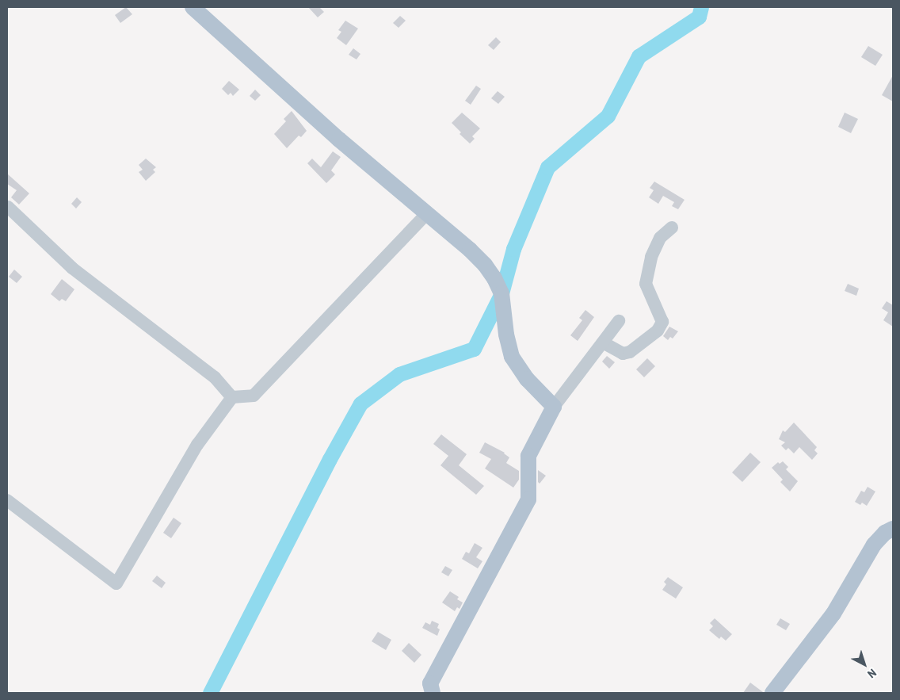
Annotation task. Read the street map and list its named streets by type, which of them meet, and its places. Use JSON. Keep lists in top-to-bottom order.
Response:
{
  "north": "bottom right"
}
